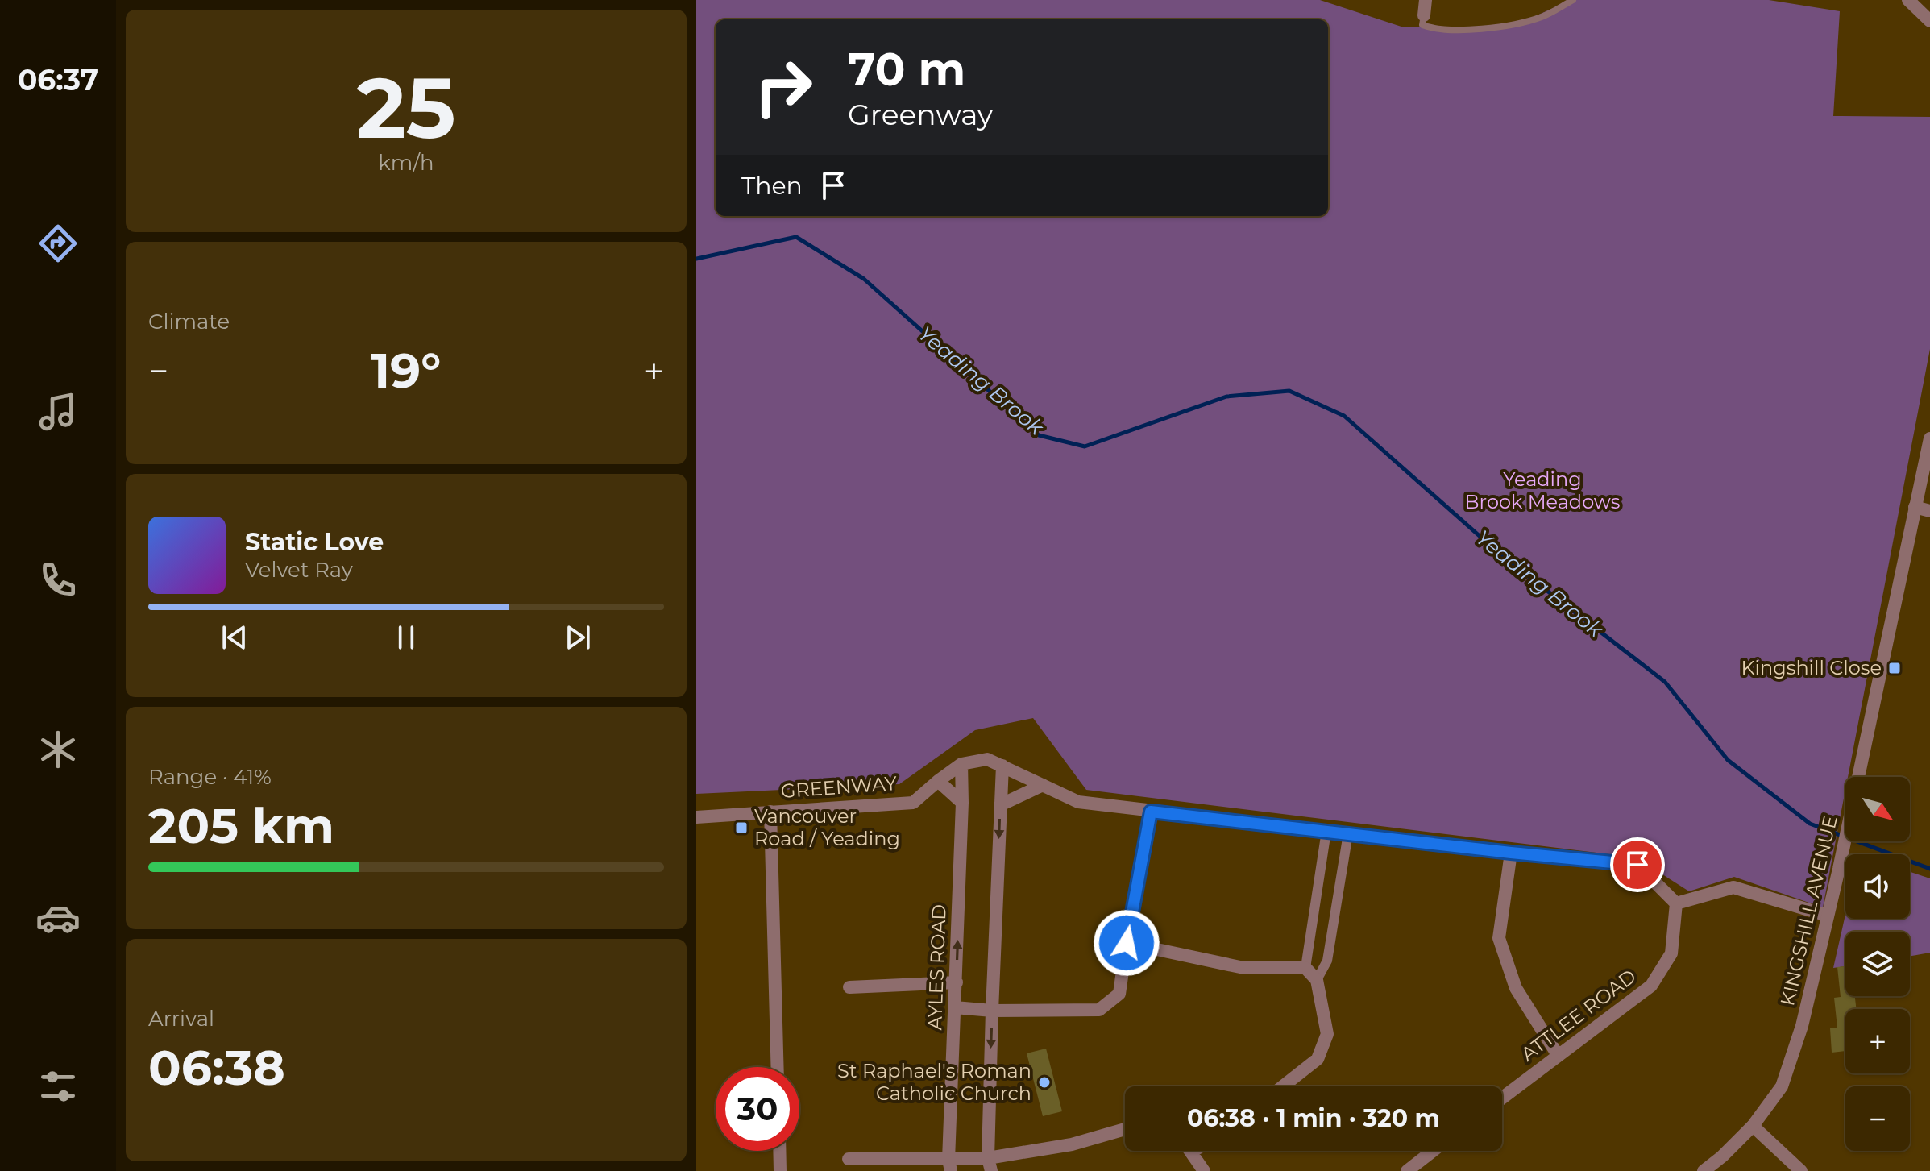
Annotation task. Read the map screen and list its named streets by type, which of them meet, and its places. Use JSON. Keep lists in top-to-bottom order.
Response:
{
  "streets": {
    "street": [
      "GREENWAY",
      "KINGSHILL AVENUE",
      "AYLES ROAD",
      "ATTLEE ROAD"
    ]
  },
  "crossings": [
    ["GREENWAY", "AYLES ROAD"]
  ],
  "water": ["Yeading Brook"],
  "parks": ["Yeading Brook Meadows"],
  "places": {
    "transit": ["Kingshill Close", "Vancouver Road / Yeading"],
    "other": ["St Raphael's Roman Catholic Church"]
  },
  "north": "bottom right",
  "page": {
    "tabs": "06:37",
    "tile": [
      ["25", "km/h"],
      "Climate",
      ["Range · 41%", "205 km"],
      ["Arrival", "06:38"]
    ],
    "turn": ["70 m", "Greenway"],
    "then": "Then",
    "heat": ["−", "19°", "+"],
    "song": ["Static Love", "Velvet Ray"],
    "map_buttons": ["+", "−"],
    "limit": "30",
    "trip": "06:38 · 1 min · 320 m"
  }
}
